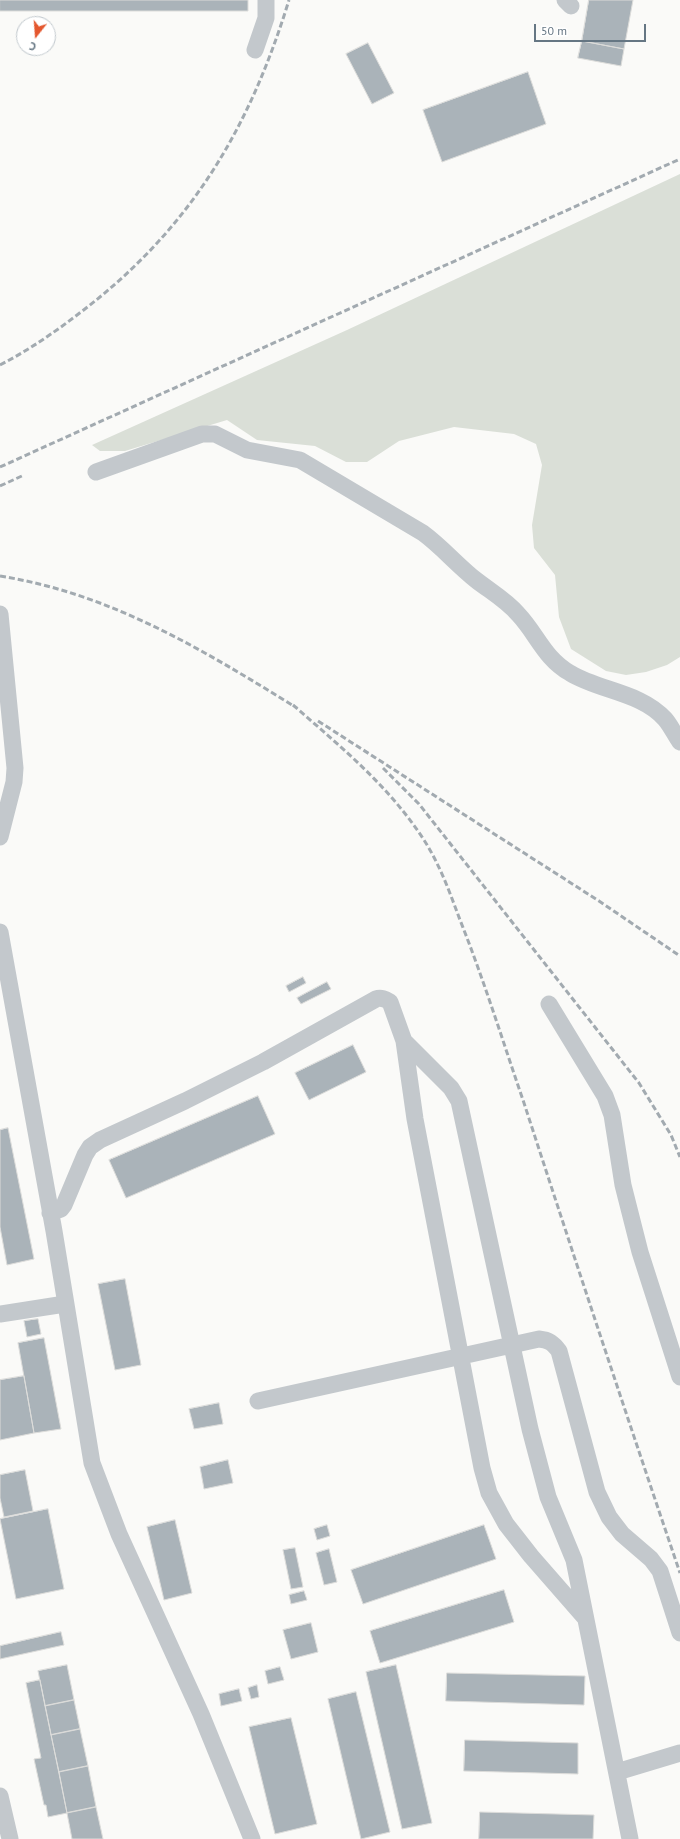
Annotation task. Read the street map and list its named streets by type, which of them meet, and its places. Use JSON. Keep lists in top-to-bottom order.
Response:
{
  "scale_bar": "50 m",
  "north": "bottom"
}
